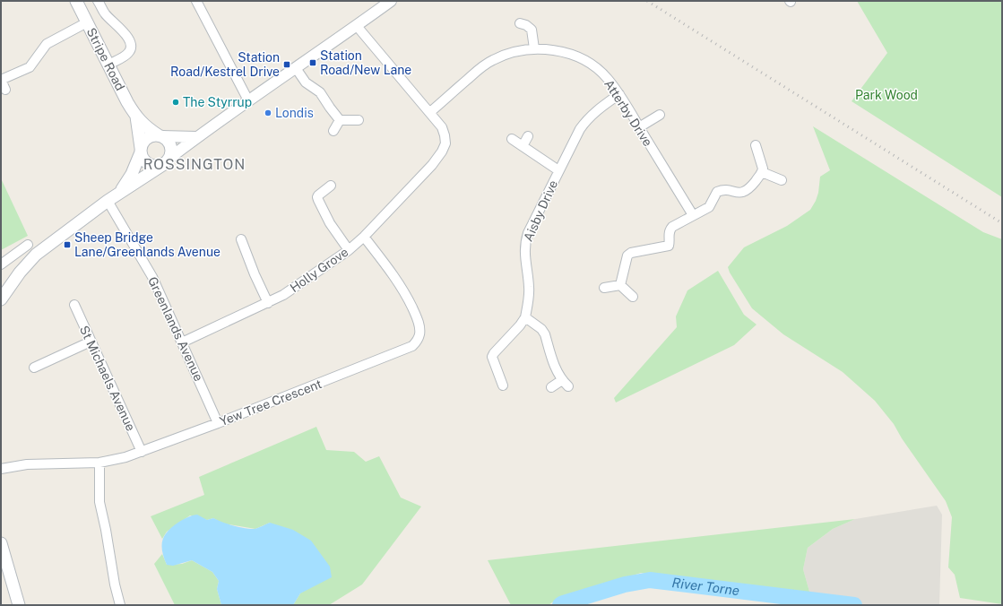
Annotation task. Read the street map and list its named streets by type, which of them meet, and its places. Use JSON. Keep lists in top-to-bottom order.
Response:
{
  "streets": {
    "main road": ["Stripe Road"],
    "street": [
      "Atterby Drive",
      "Aisby Drive",
      "Holly Grove",
      "Greenlands Avenue",
      "St Michaels Avenue",
      "Yew Tree Crescent"
    ]
  },
  "crossings": [
    ["Atterby Drive", "Aisby Drive"],
    ["Atterby Drive", "Holly Grove"],
    ["Holly Grove", "Greenlands Avenue"],
    ["Holly Grove", "Yew Tree Crescent"],
    ["Greenlands Avenue", "Yew Tree Crescent"],
    ["St Michaels Avenue", "Yew Tree Crescent"]
  ],
  "districts": ["ROSSINGTON"],
  "water": ["River Torne"],
  "parks": ["Park Wood"],
  "places": {
    "transit": ["Station Road/New Lane", "Station Road/Kestrel Drive", "Sheep Bridge Lane/Greenlands Avenue"],
    "other": ["The Styrrup", "Londis"]
  }
}
